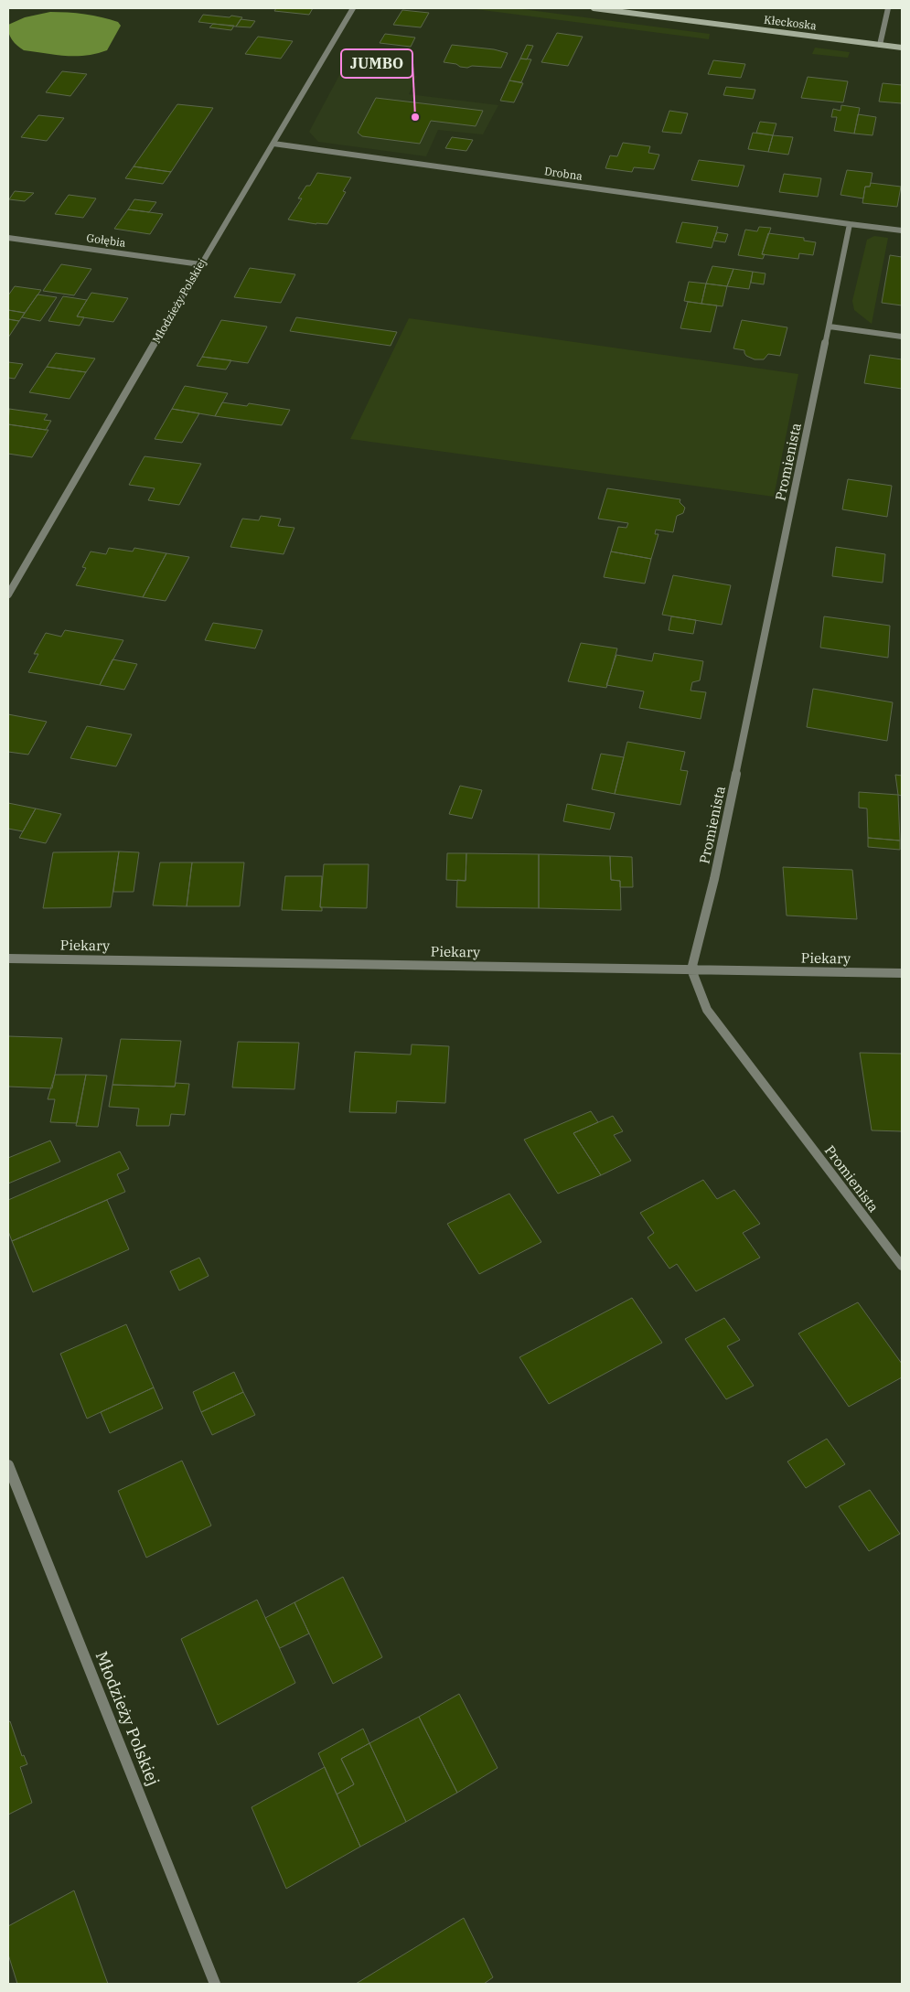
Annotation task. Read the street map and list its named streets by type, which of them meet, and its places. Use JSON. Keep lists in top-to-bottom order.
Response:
{
  "streets": {
    "main road": ["Kłeckoska"],
    "street": [
      "Drobna",
      "Gołębia",
      "Młodzieży Polskiej",
      "Promienista",
      "Piekary"
    ]
  },
  "crossings": [
    ["Drobna", "Młodzieży Polskiej"],
    ["Gołębia", "Młodzieży Polskiej"],
    ["Promienista", "Piekary"]
  ],
  "places": ["JUMBO"]
}
